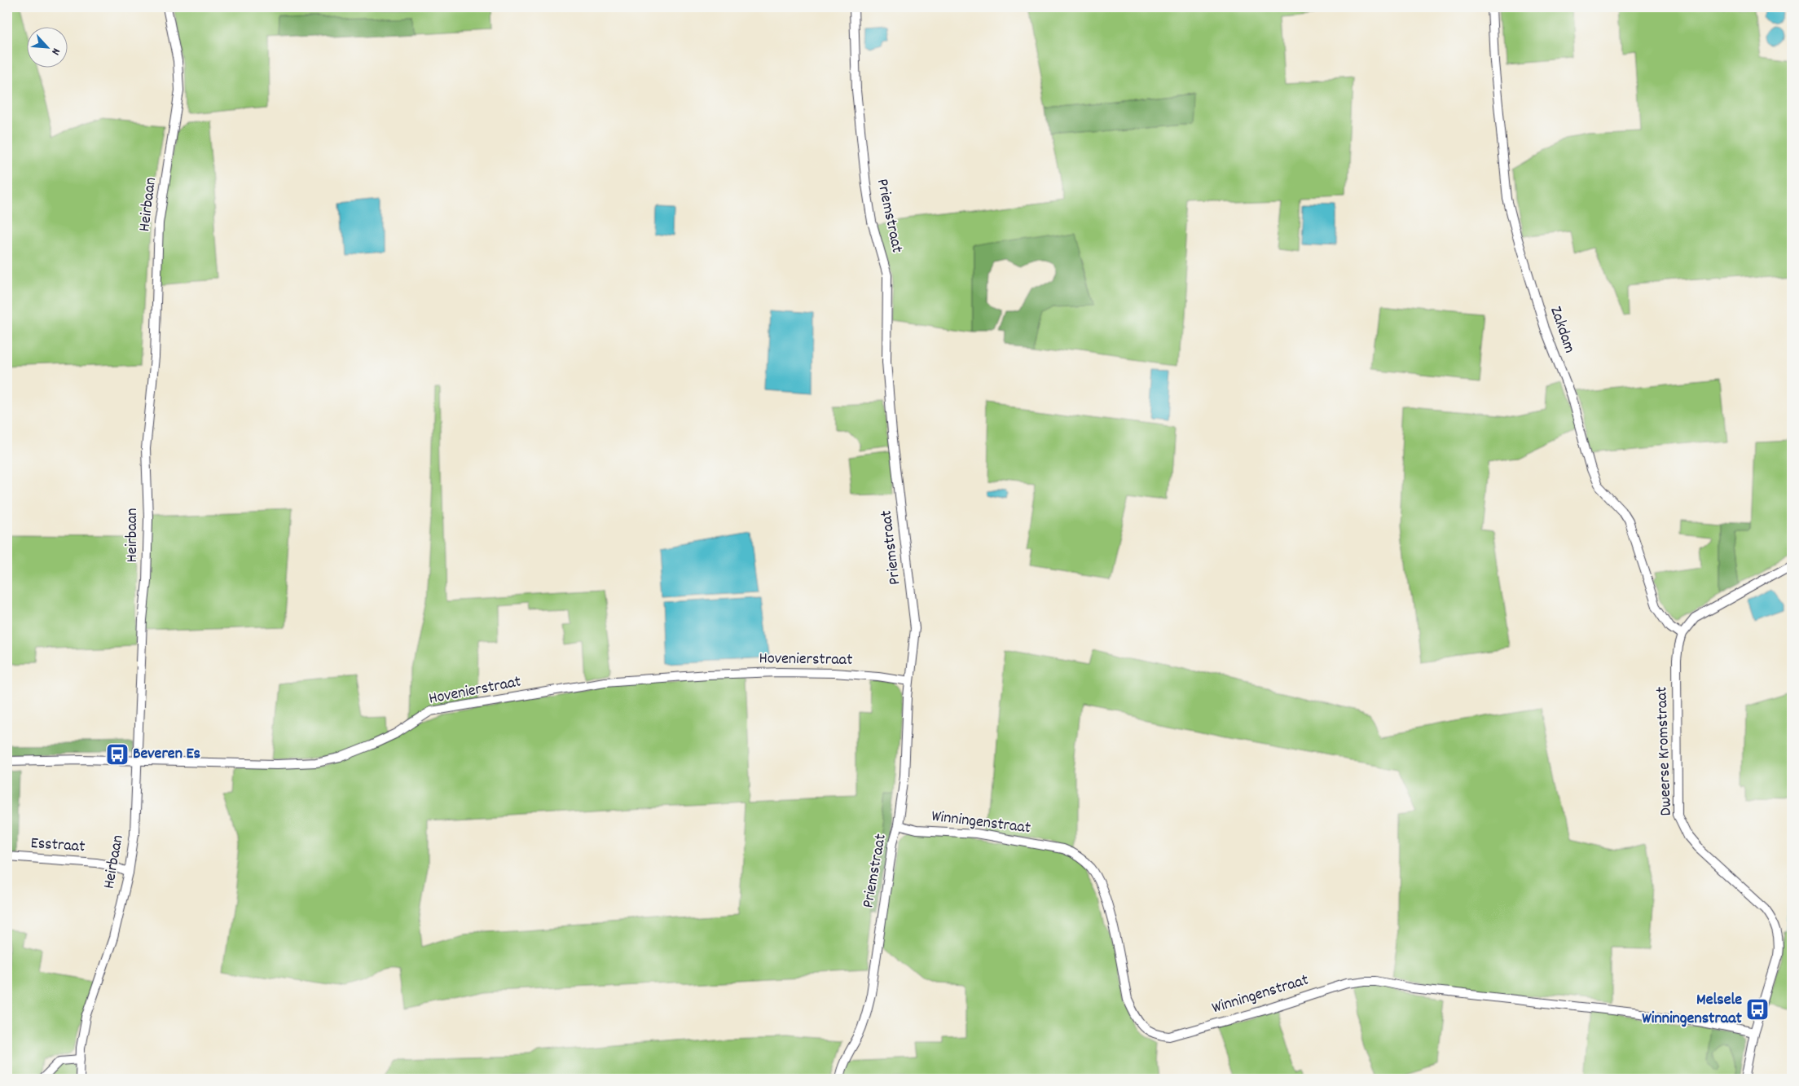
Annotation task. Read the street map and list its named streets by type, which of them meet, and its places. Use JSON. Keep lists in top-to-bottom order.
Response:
{
  "streets": {
    "street": [
      "Heirbaan",
      "Priemstraat",
      "Zakdam",
      "Hovenierstraat",
      "Dweerse Kromstraat",
      "Winningenstraat",
      "Esstraat"
    ]
  },
  "crossings": [
    ["Heirbaan", "Hovenierstraat"],
    ["Heirbaan", "Esstraat"],
    ["Priemstraat", "Hovenierstraat"],
    ["Priemstraat", "Winningenstraat"],
    ["Zakdam", "Dweerse Kromstraat"],
    ["Dweerse Kromstraat", "Winningenstraat"]
  ],
  "places": {
    "bus stop": ["Beveren Es", "Melsele Winningenstraat"]
  },
  "north": "bottom right"
}
